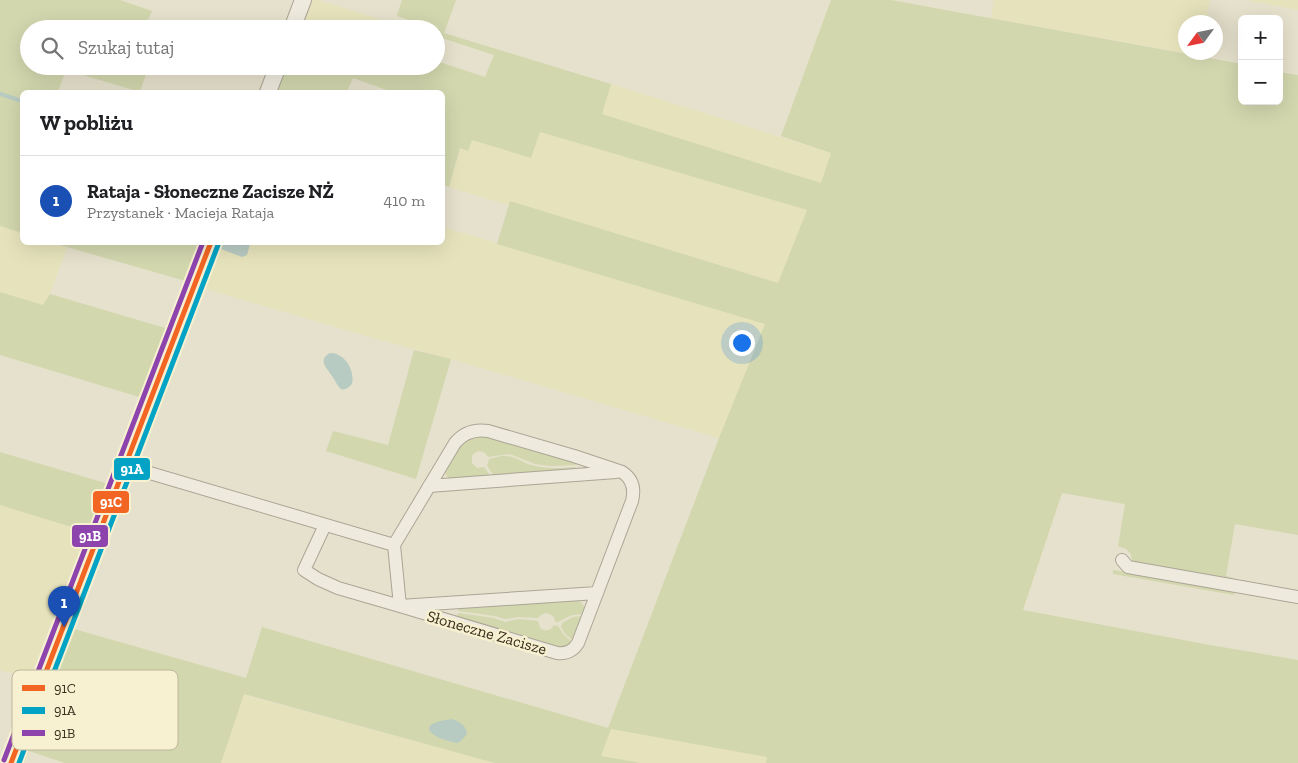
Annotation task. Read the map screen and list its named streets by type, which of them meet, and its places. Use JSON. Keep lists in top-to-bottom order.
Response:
{
  "streets": {
    "street": ["Słoneczne Zacisze"]
  },
  "lines": ["transit line 91C", "transit line 91A", "transit line 91B"],
  "legend": ["91C", "91A", "91B"],
  "north": "bottom left",
  "page": {
    "map_buttons": ["+", "−"],
    "search": "Szukaj tutaj",
    "heading": "W pobliżu",
    "list": [
      {
        "mark": "1",
        "name": "Rataja - Słoneczne Zacisze NŻ",
        "note": "Przystanek · Macieja Rataja",
        "value": "410 m"
      }
    ],
    "pins": "1"
  }
}
